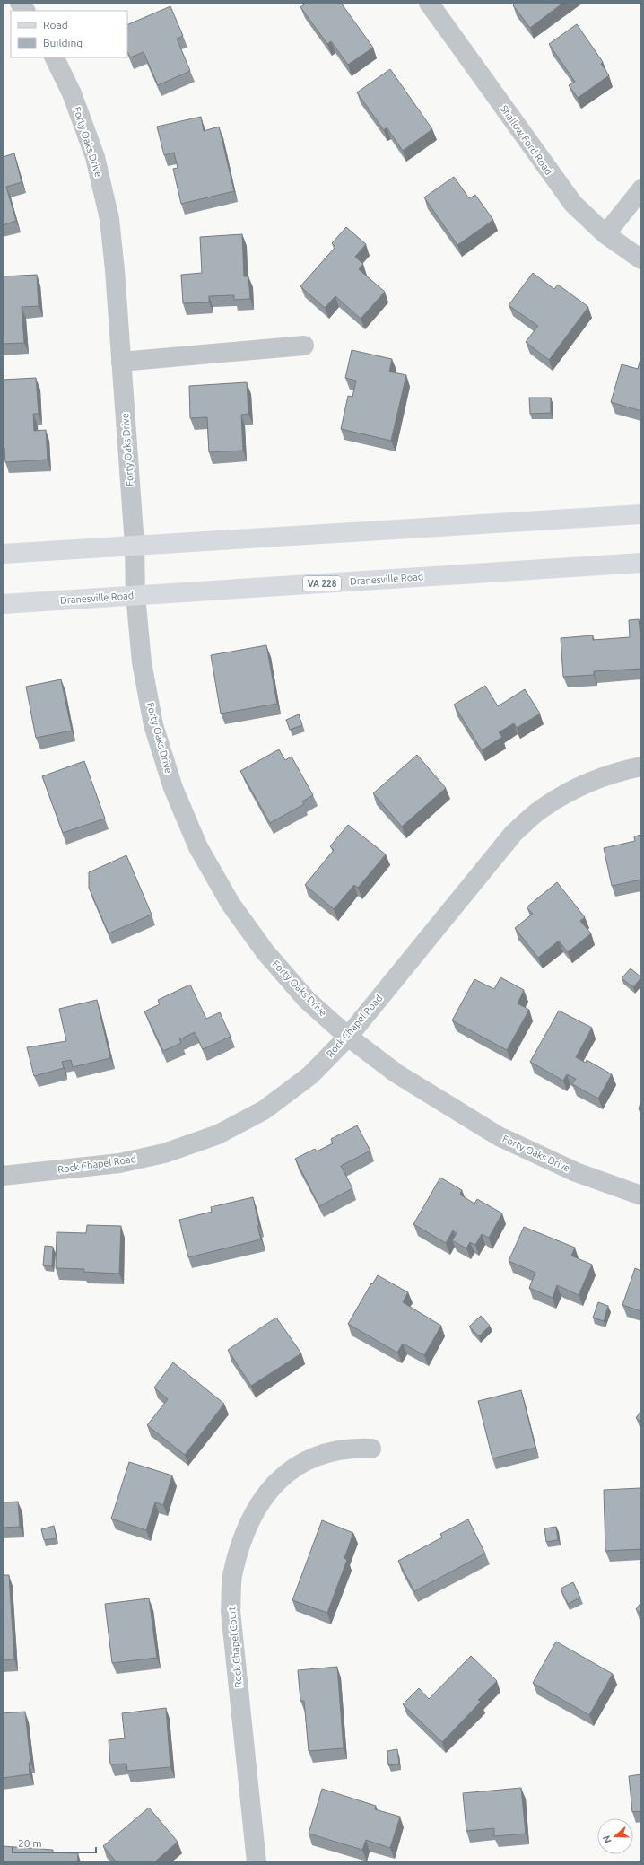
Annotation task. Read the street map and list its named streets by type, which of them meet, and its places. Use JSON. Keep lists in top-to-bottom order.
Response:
{
  "streets": {
    "main road": ["Dranesville Road", "VA 228"],
    "street": [
      "Shallow Ford Road",
      "Forty Oaks Drive",
      "Rock Chapel Road",
      "Rock Chapel Court"
    ]
  },
  "crossings": [
    ["Forty Oaks Drive", "Dranesville Road"],
    ["Forty Oaks Drive", "Rock Chapel Road"]
  ],
  "legend": ["Road", "Building"],
  "scale_bar": "20 m",
  "north": "left"
}
